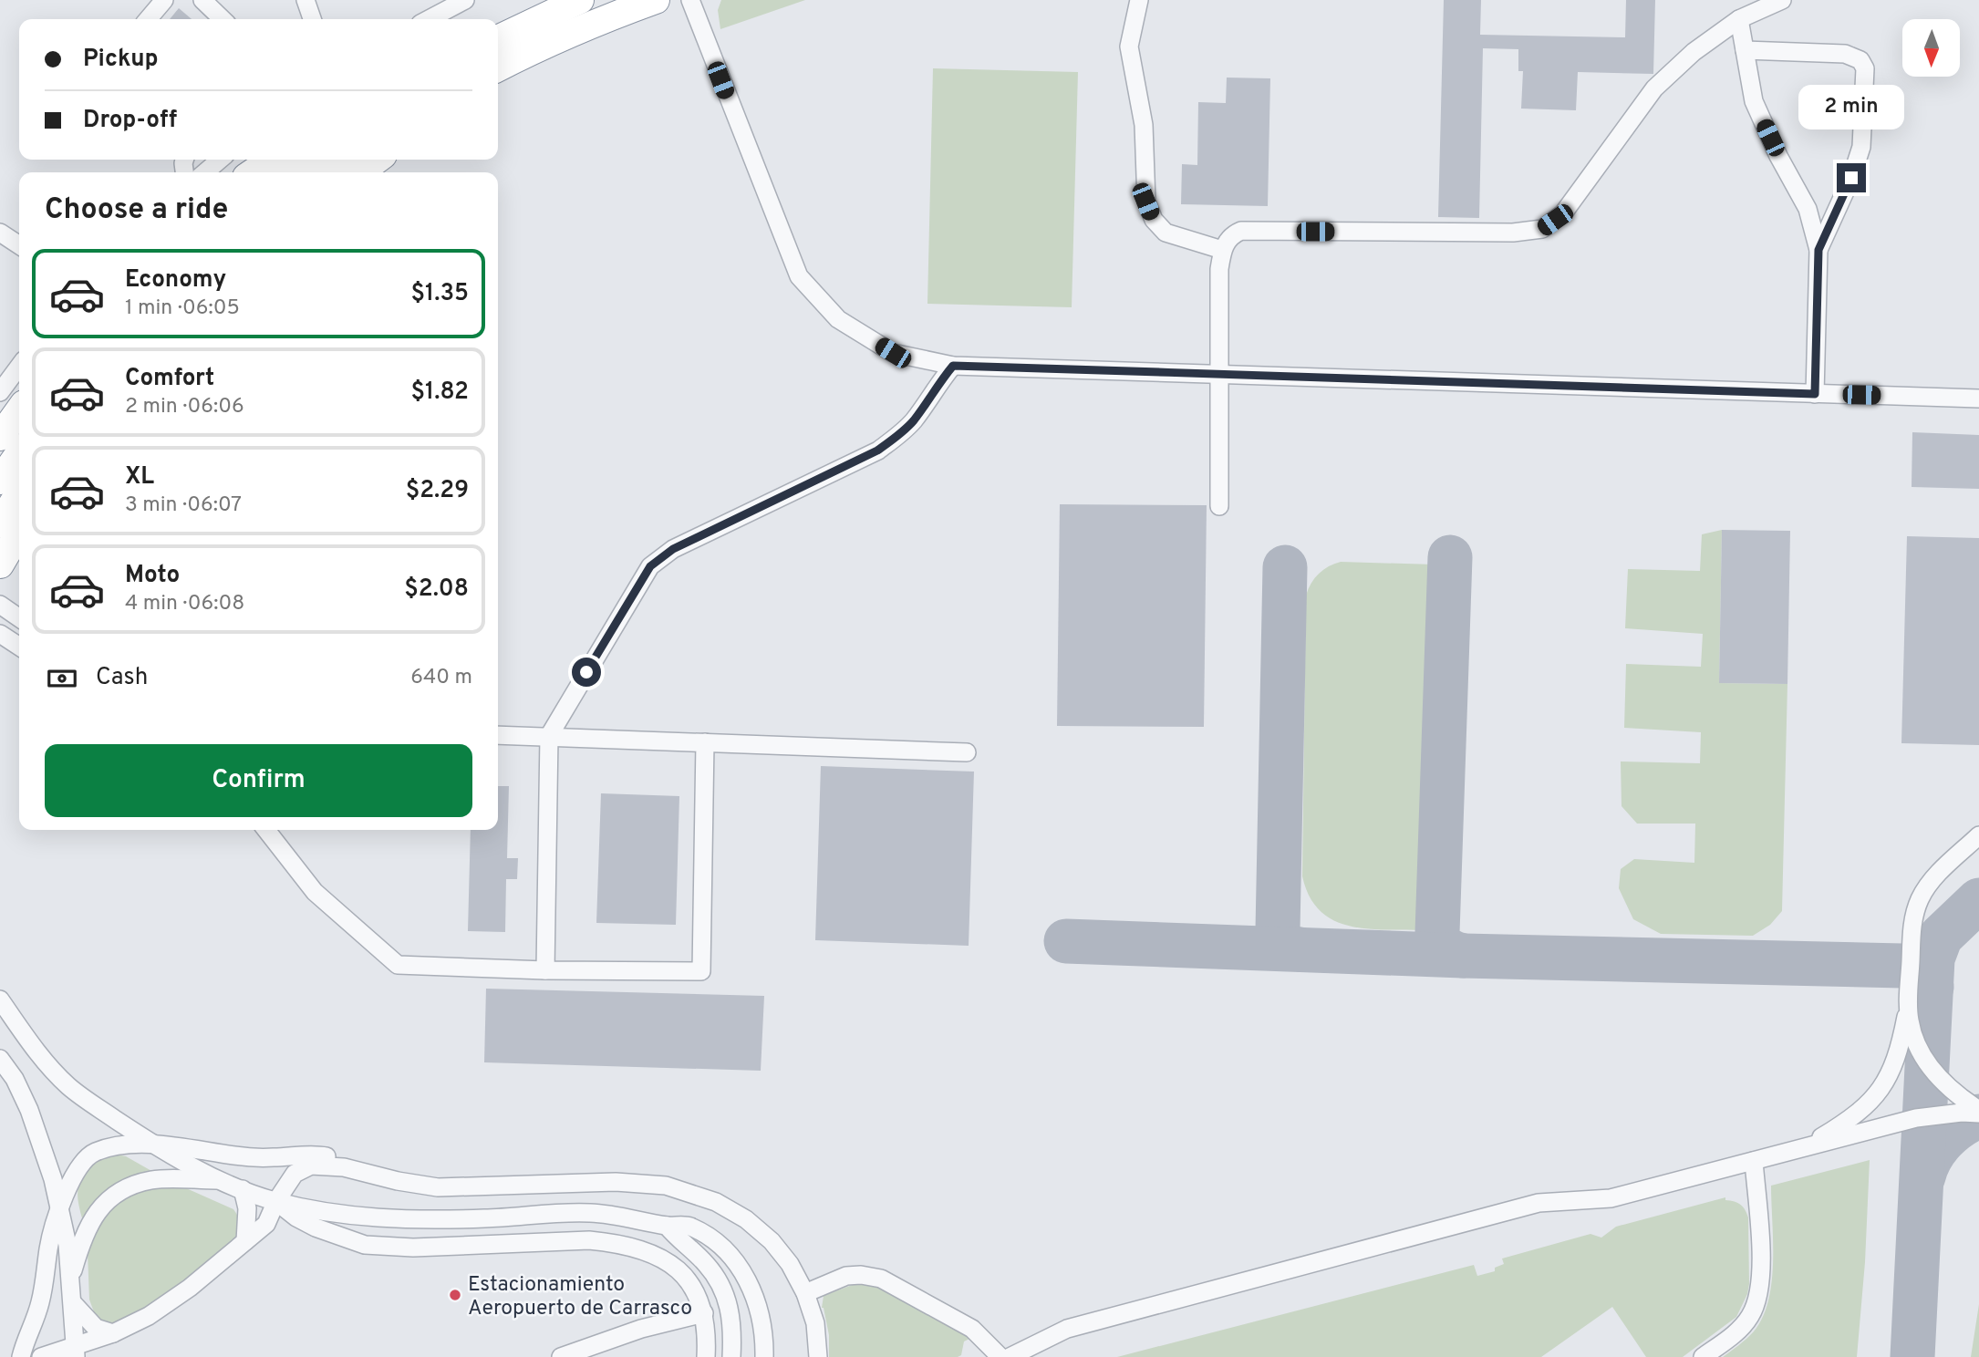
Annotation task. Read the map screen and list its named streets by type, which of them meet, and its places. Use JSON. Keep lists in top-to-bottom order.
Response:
{
  "places": ["Estacionamiento Aeropuerto de Carrasco"],
  "north": "bottom",
  "page": {
    "banner": ["Pickup", "Drop-off"],
    "bubble": "2 min",
    "heading": "Choose a ride",
    "list": [
      {
        "name": "Economy",
        "note": "1 min · 06:05",
        "value": "$1.35"
      },
      {
        "name": "Comfort",
        "note": "2 min · 06:06",
        "value": "$1.82"
      },
      {
        "name": "XL",
        "note": "3 min · 06:07",
        "value": "$2.29"
      },
      {
        "name": "Moto",
        "note": "4 min · 06:08",
        "value": "$2.08"
      }
    ],
    "pay": ["Cash", "640 m"],
    "buttons": "Confirm"
  }
}
